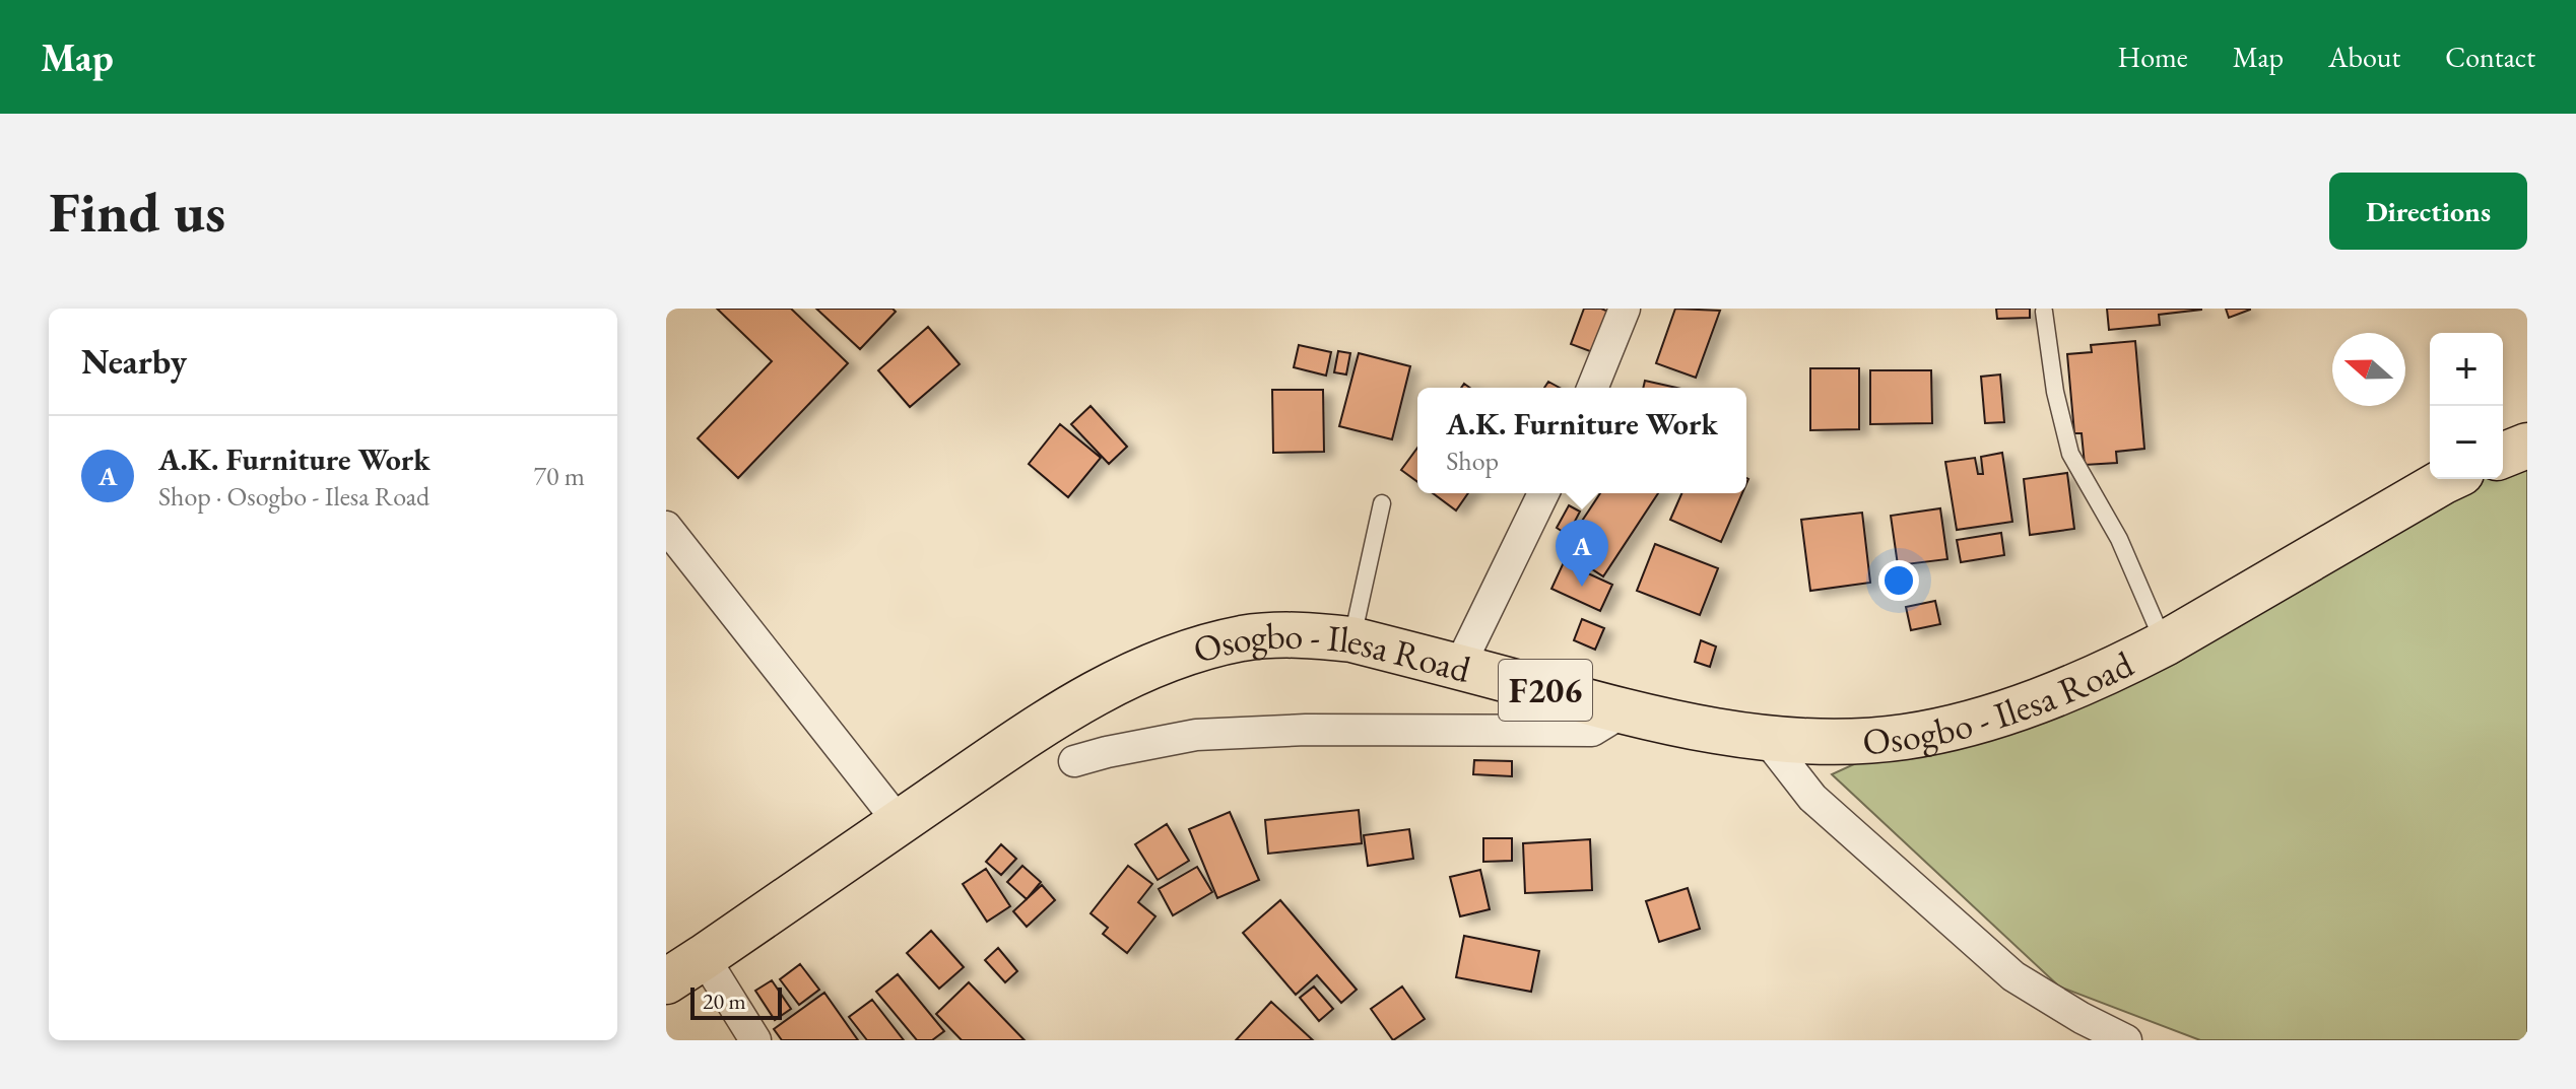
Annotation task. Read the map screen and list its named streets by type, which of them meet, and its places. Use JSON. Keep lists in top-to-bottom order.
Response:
{
  "streets": {
    "main road": ["Osogbo - Ilesa Road", "F206"]
  },
  "scale_bar": "20 m",
  "north": "left",
  "page": {
    "header": "Map",
    "nav": [
      "Home",
      "Map",
      "About",
      "Contact"
    ],
    "buttons": "Directions",
    "title": "Find us",
    "heading": "Nearby",
    "map_buttons": ["+", "−"],
    "popup": ["A.K. Furniture Work", "Shop"],
    "list": [
      {
        "mark": "A",
        "name": "A.K. Furniture Work",
        "note": "Shop · Osogbo - Ilesa Road",
        "value": "70 m"
      }
    ],
    "pins": "A",
    "scale": "20 m"
  }
}
